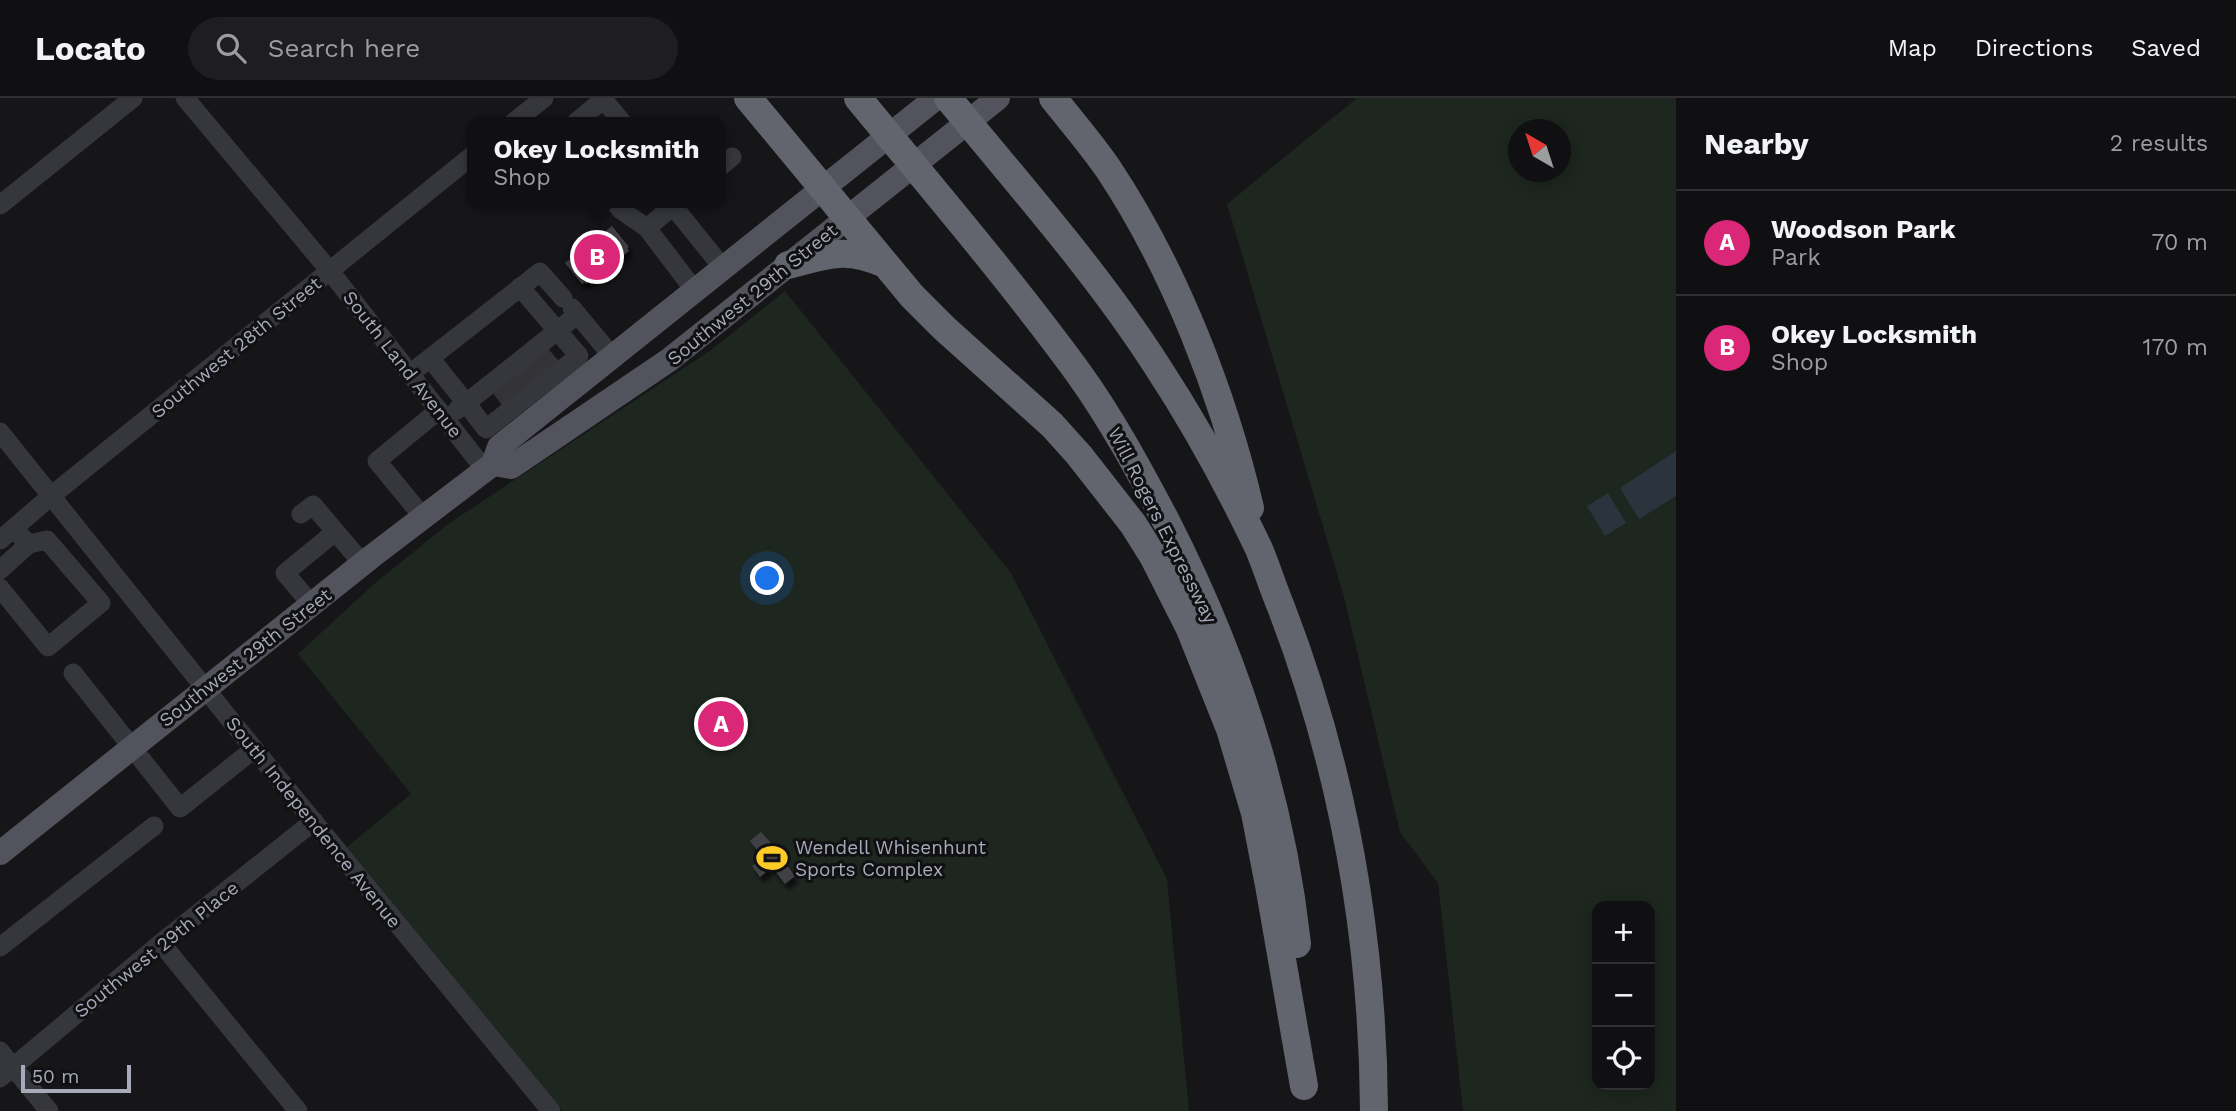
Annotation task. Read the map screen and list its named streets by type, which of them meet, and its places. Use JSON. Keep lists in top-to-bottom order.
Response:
{
  "streets": {
    "highway": ["Will Rogers Expressway"],
    "main road": ["Southwest 29th Street"],
    "street": [
      "Southwest 28th Street",
      "South Land Avenue",
      "South Independence Avenue",
      "Southwest 29th Place"
    ]
  },
  "crossings": [
    ["Southwest 29th Street", "South Land Avenue"],
    ["Southwest 29th Street", "South Independence Avenue"],
    ["Southwest 28th Street", "South Land Avenue"],
    ["Southwest 28th Street", "South Independence Avenue"],
    ["South Independence Avenue", "Southwest 29th Place"]
  ],
  "places": {
    "sports": ["Wendell Whisenhunt Sports Complex"]
  },
  "scale_bar": "50 m",
  "north": "top left",
  "page": {
    "header": "Locato",
    "search": "Search here",
    "nav": ["Map", "Directions", "Saved"],
    "heading": ["Nearby", "2 results"],
    "popup": ["Okey Locksmith", "Shop"],
    "list": [
      {
        "mark": "A",
        "name": "Woodson Park",
        "note": "Park",
        "value": "70 m"
      },
      {
        "mark": "B",
        "name": "Okey Locksmith",
        "note": "Shop",
        "value": "170 m"
      }
    ],
    "pins": ["B", "A"],
    "map_buttons": ["+", "−"],
    "scale": "50 m"
  }
}
